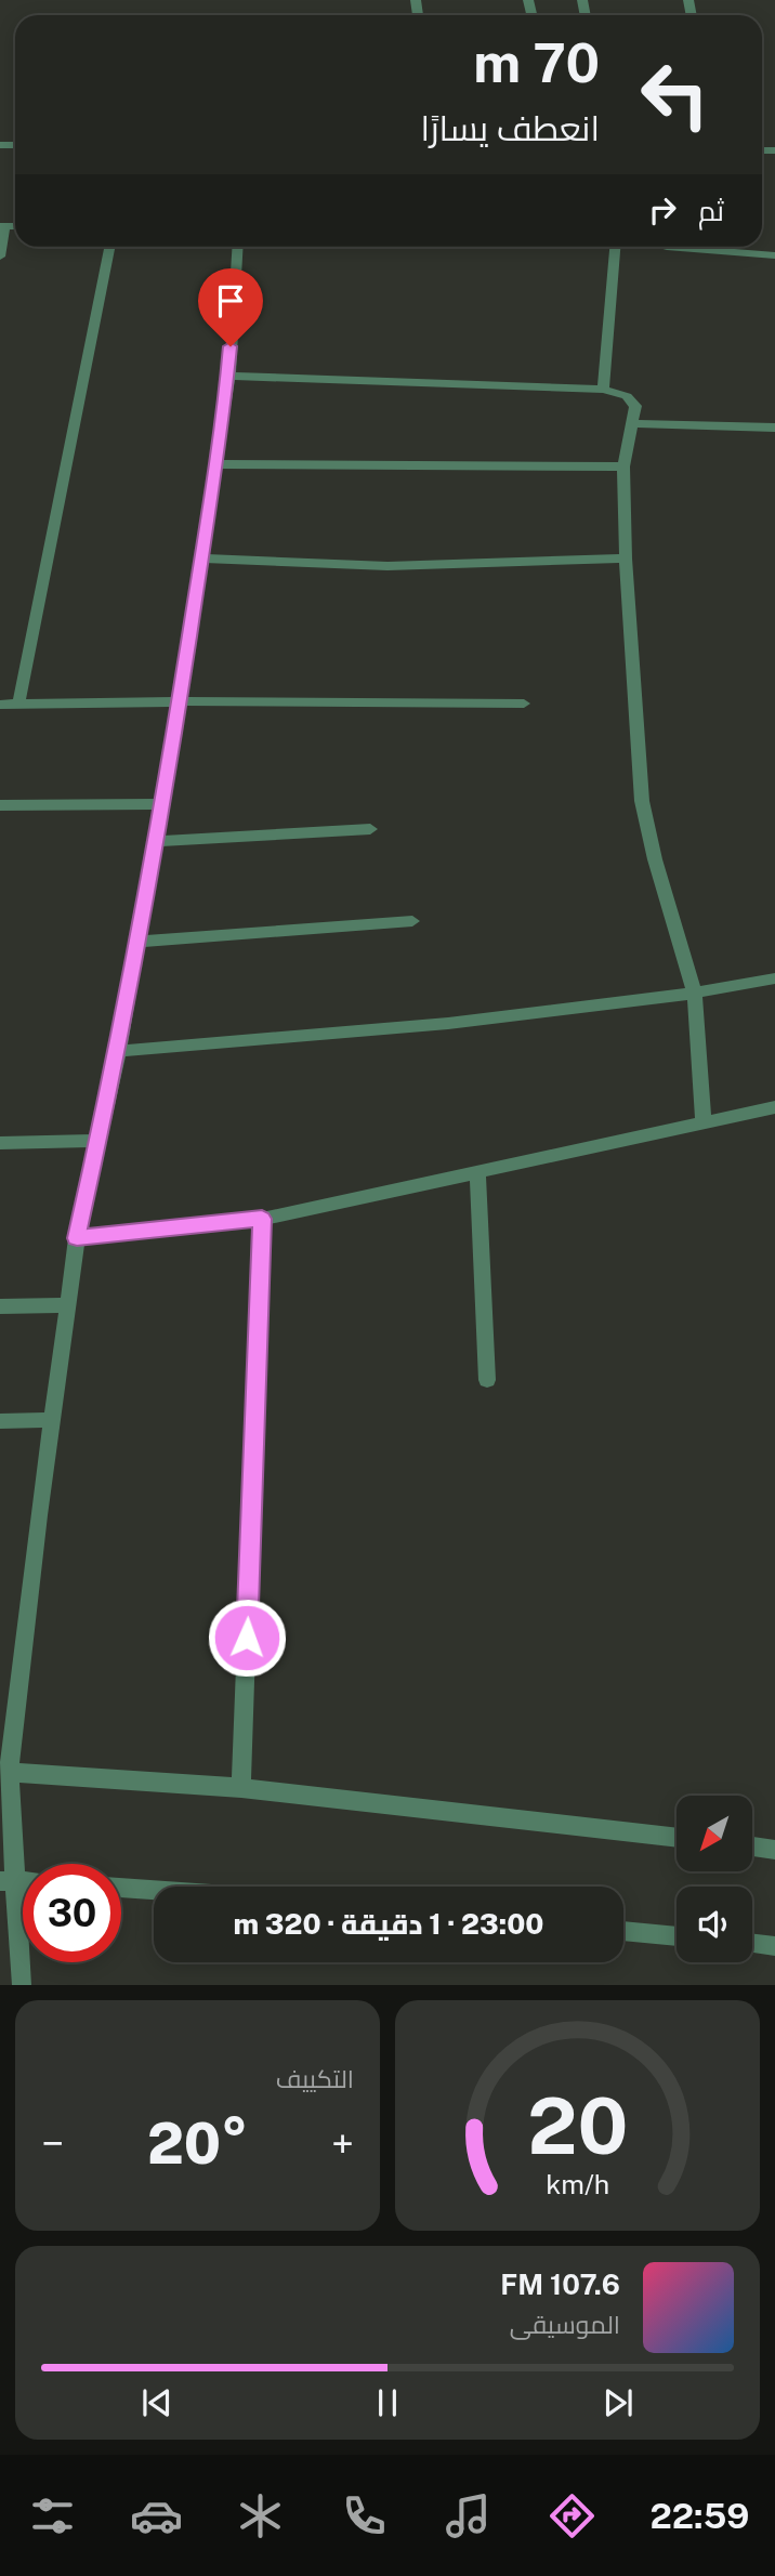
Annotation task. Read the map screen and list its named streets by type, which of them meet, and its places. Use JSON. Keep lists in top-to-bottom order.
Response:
{
  "north": "bottom left",
  "page": {
    "turn": ["70 m", "انعطف يسارًا"],
    "then": "ثم",
    "limit": "30",
    "trip": "23:00 · 1 دقيقة · 320 m",
    "tile": "التكييف",
    "heat": ["−", "20°", "+"],
    "song": ["107.6 FM", "الموسيقى"],
    "tabs": "22:59",
    "gauge": ["20", "km/h"]
  }
}
